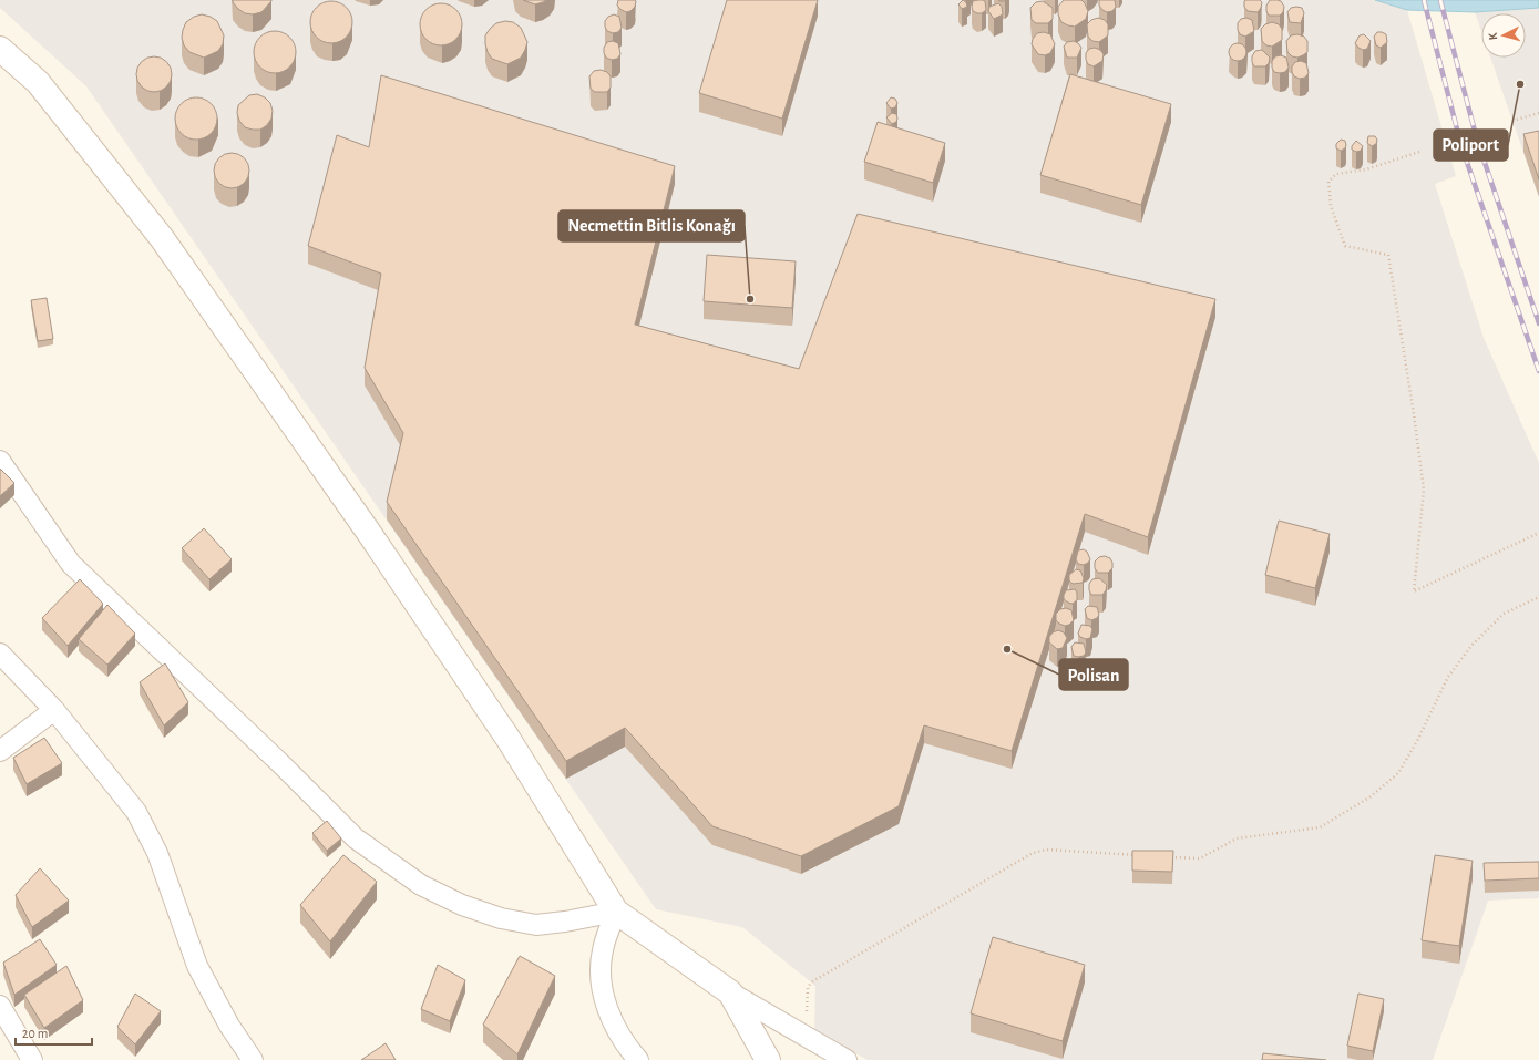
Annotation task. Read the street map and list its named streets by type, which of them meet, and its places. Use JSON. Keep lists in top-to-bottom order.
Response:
{
  "places": ["Poliport", "Necmettin Bitlis Konağı", "Polisan"],
  "scale_bar": "20 m",
  "north": "left"
}
